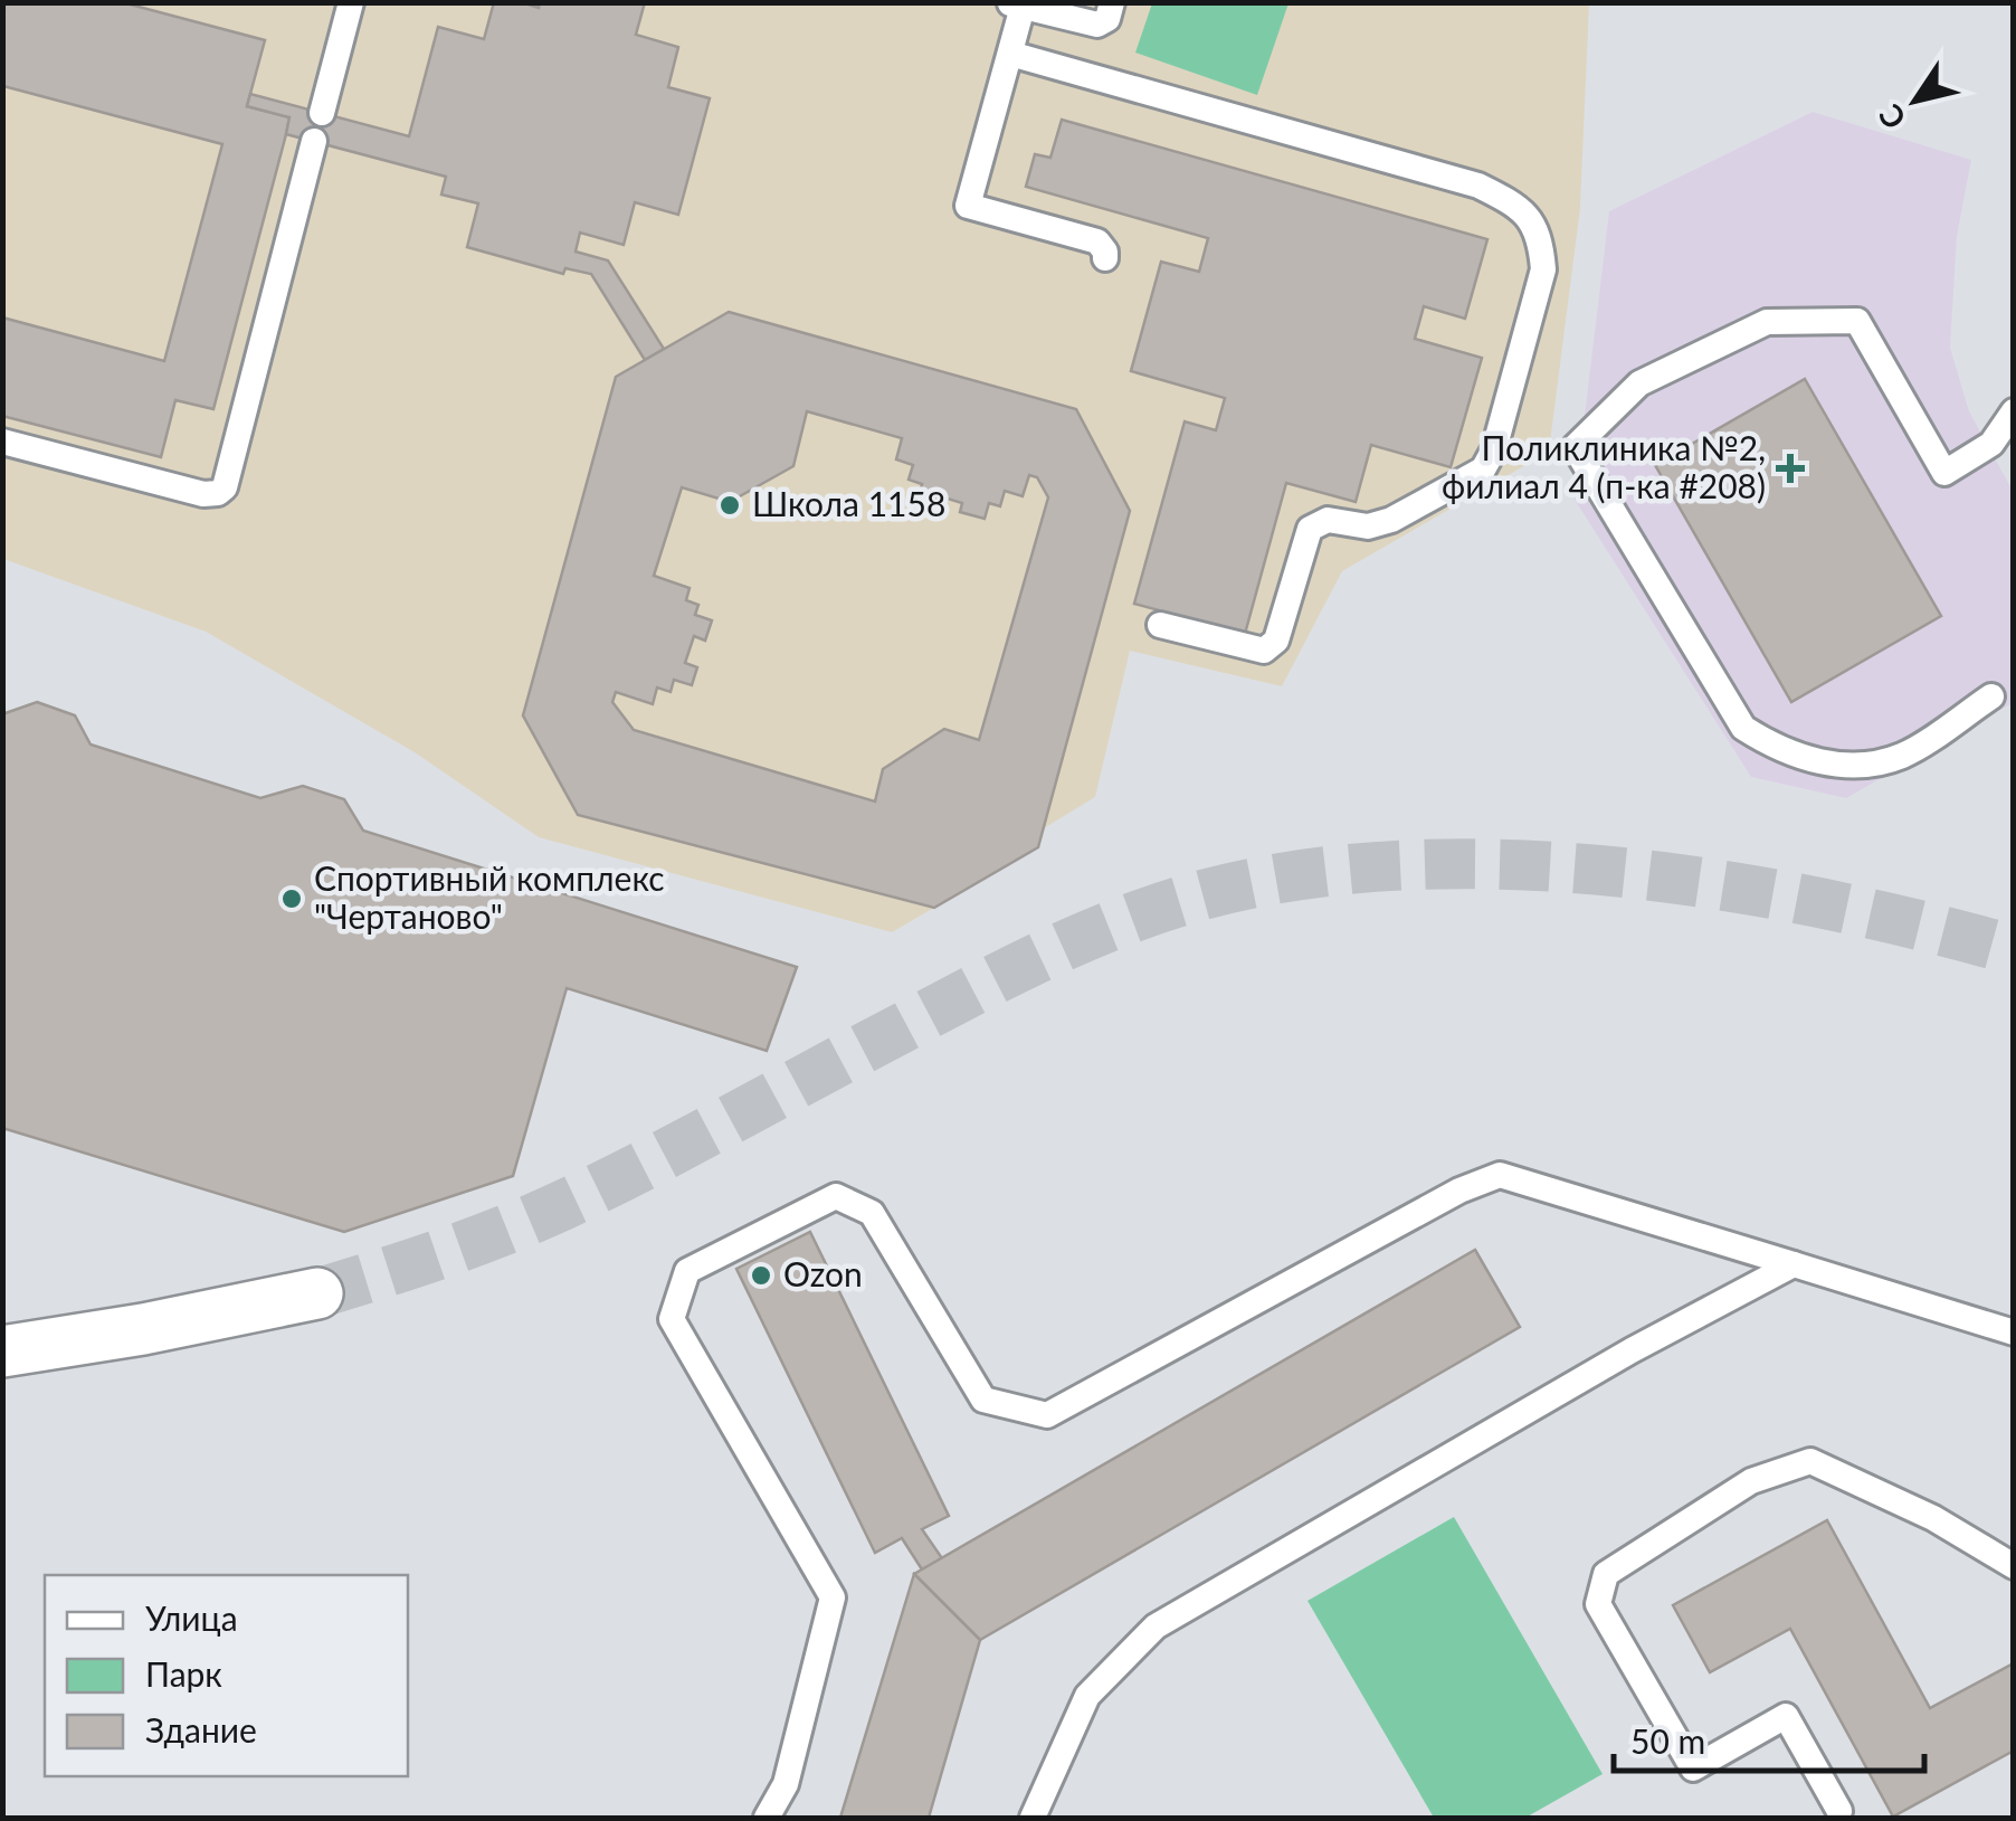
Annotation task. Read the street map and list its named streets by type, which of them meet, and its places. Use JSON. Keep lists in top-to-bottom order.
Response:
{
  "places": {
    "health": ["Поликлиника №2, филиал 4 (п-ка #208)"],
    "other": ["Школа 1158", "Спортивный комплекс \"Чертаново\"", "Ozon"]
  },
  "legend": ["Улица", "Парк", "Здание"],
  "scale_bar": "50 m",
  "north": "bottom left"
}
